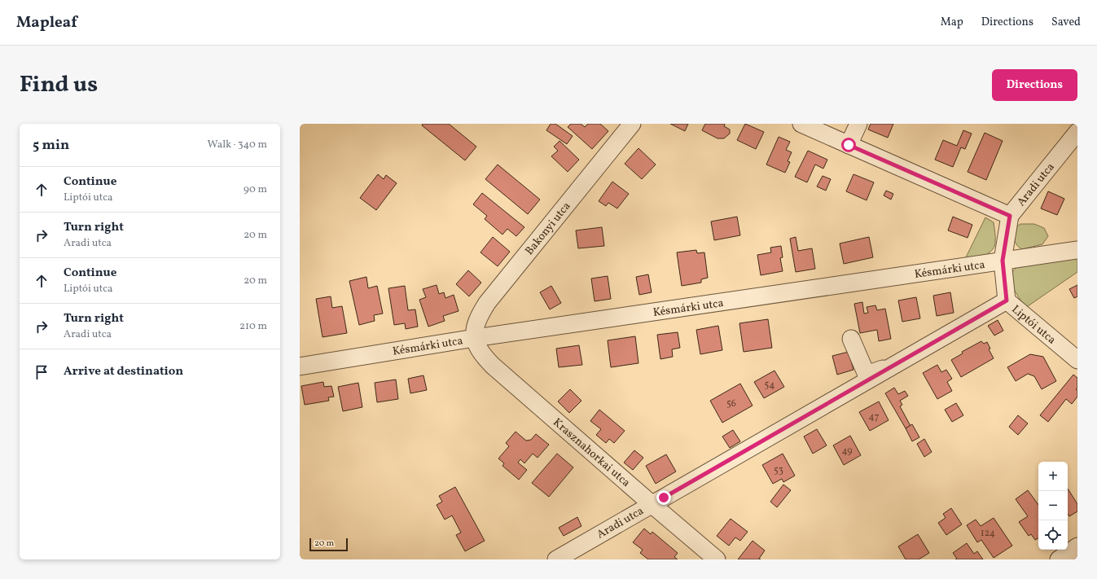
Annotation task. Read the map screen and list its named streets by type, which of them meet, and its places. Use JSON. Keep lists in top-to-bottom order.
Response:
{
  "streets": {
    "street": [
      "Aradi utca",
      "Bakonyi utca",
      "Késmárki utca",
      "Liptói utca",
      "Krasznahorkai utca"
    ]
  },
  "crossings": [
    ["Aradi utca", "Késmárki utca"],
    ["Aradi utca", "Liptói utca"],
    ["Aradi utca", "Krasznahorkai utca"],
    ["Bakonyi utca", "Késmárki utca"],
    ["Bakonyi utca", "Krasznahorkai utca"],
    ["Késmárki utca", "Liptói utca"],
    ["Késmárki utca", "Krasznahorkai utca"]
  ],
  "house_numbers": [
    "54",
    "56",
    "47",
    "49",
    "53",
    "124"
  ],
  "scale_bar": "20 m",
  "page": {
    "header": "Mapleaf",
    "nav": ["Map", "Directions", "Saved"],
    "title": "Find us",
    "buttons": "Directions",
    "heading": ["5 min", "Walk · 340 m"],
    "list": [
      ["Continue", "Liptói utca", "90 m"],
      ["Turn right", "Aradi utca", "20 m"],
      ["Continue", "Liptói utca", "20 m"],
      ["Turn right", "Aradi utca", "210 m"],
      "Arrive at destination"
    ],
    "map_buttons": ["+", "−"],
    "scale": "20 m"
  }
}
